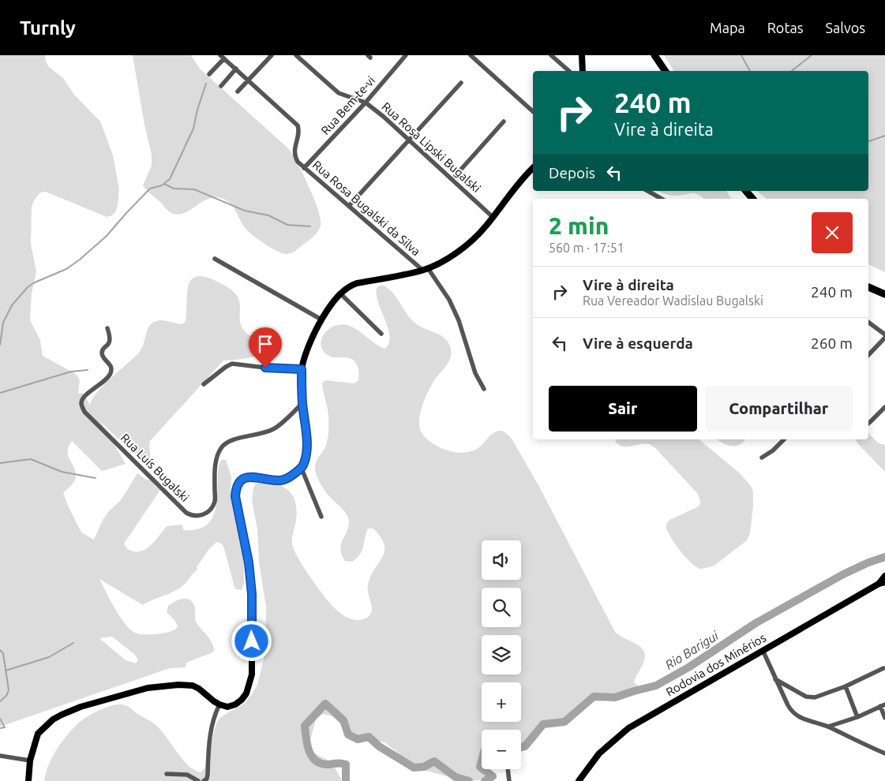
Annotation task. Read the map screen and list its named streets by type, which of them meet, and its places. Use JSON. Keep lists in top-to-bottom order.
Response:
{
  "streets": {
    "main road": ["Rodovia dos Minérios"],
    "street": [
      "Rua Bem-te-vi",
      "Rua Rosa Lipski Bugalski",
      "Rua Rosa Bugalski da Silva",
      "Rua Luís Bugalski"
    ]
  },
  "crossings": [
    ["Rua Bem-te-vi", "Rua Rosa Lipski Bugalski"],
    ["Rua Bem-te-vi", "Rua Rosa Bugalski da Silva"]
  ],
  "water": ["Rio Barigui"],
  "page": {
    "header": "Turnly",
    "nav": ["Mapa", "Rotas", "Salvos"],
    "turn": ["240 m", "Vire à direita"],
    "then": "Depois",
    "heading": ["2 min", "560 m · 17:51"],
    "list": [
      {
        "name": "Vire à direita",
        "note": "Rua Vereador Wadislau Bugalski",
        "value": "240 m"
      },
      {
        "name": "Vire à esquerda",
        "value": "260 m"
      }
    ],
    "buttons": ["Sair", "Compartilhar"],
    "map_buttons": ["+", "−"]
  }
}
